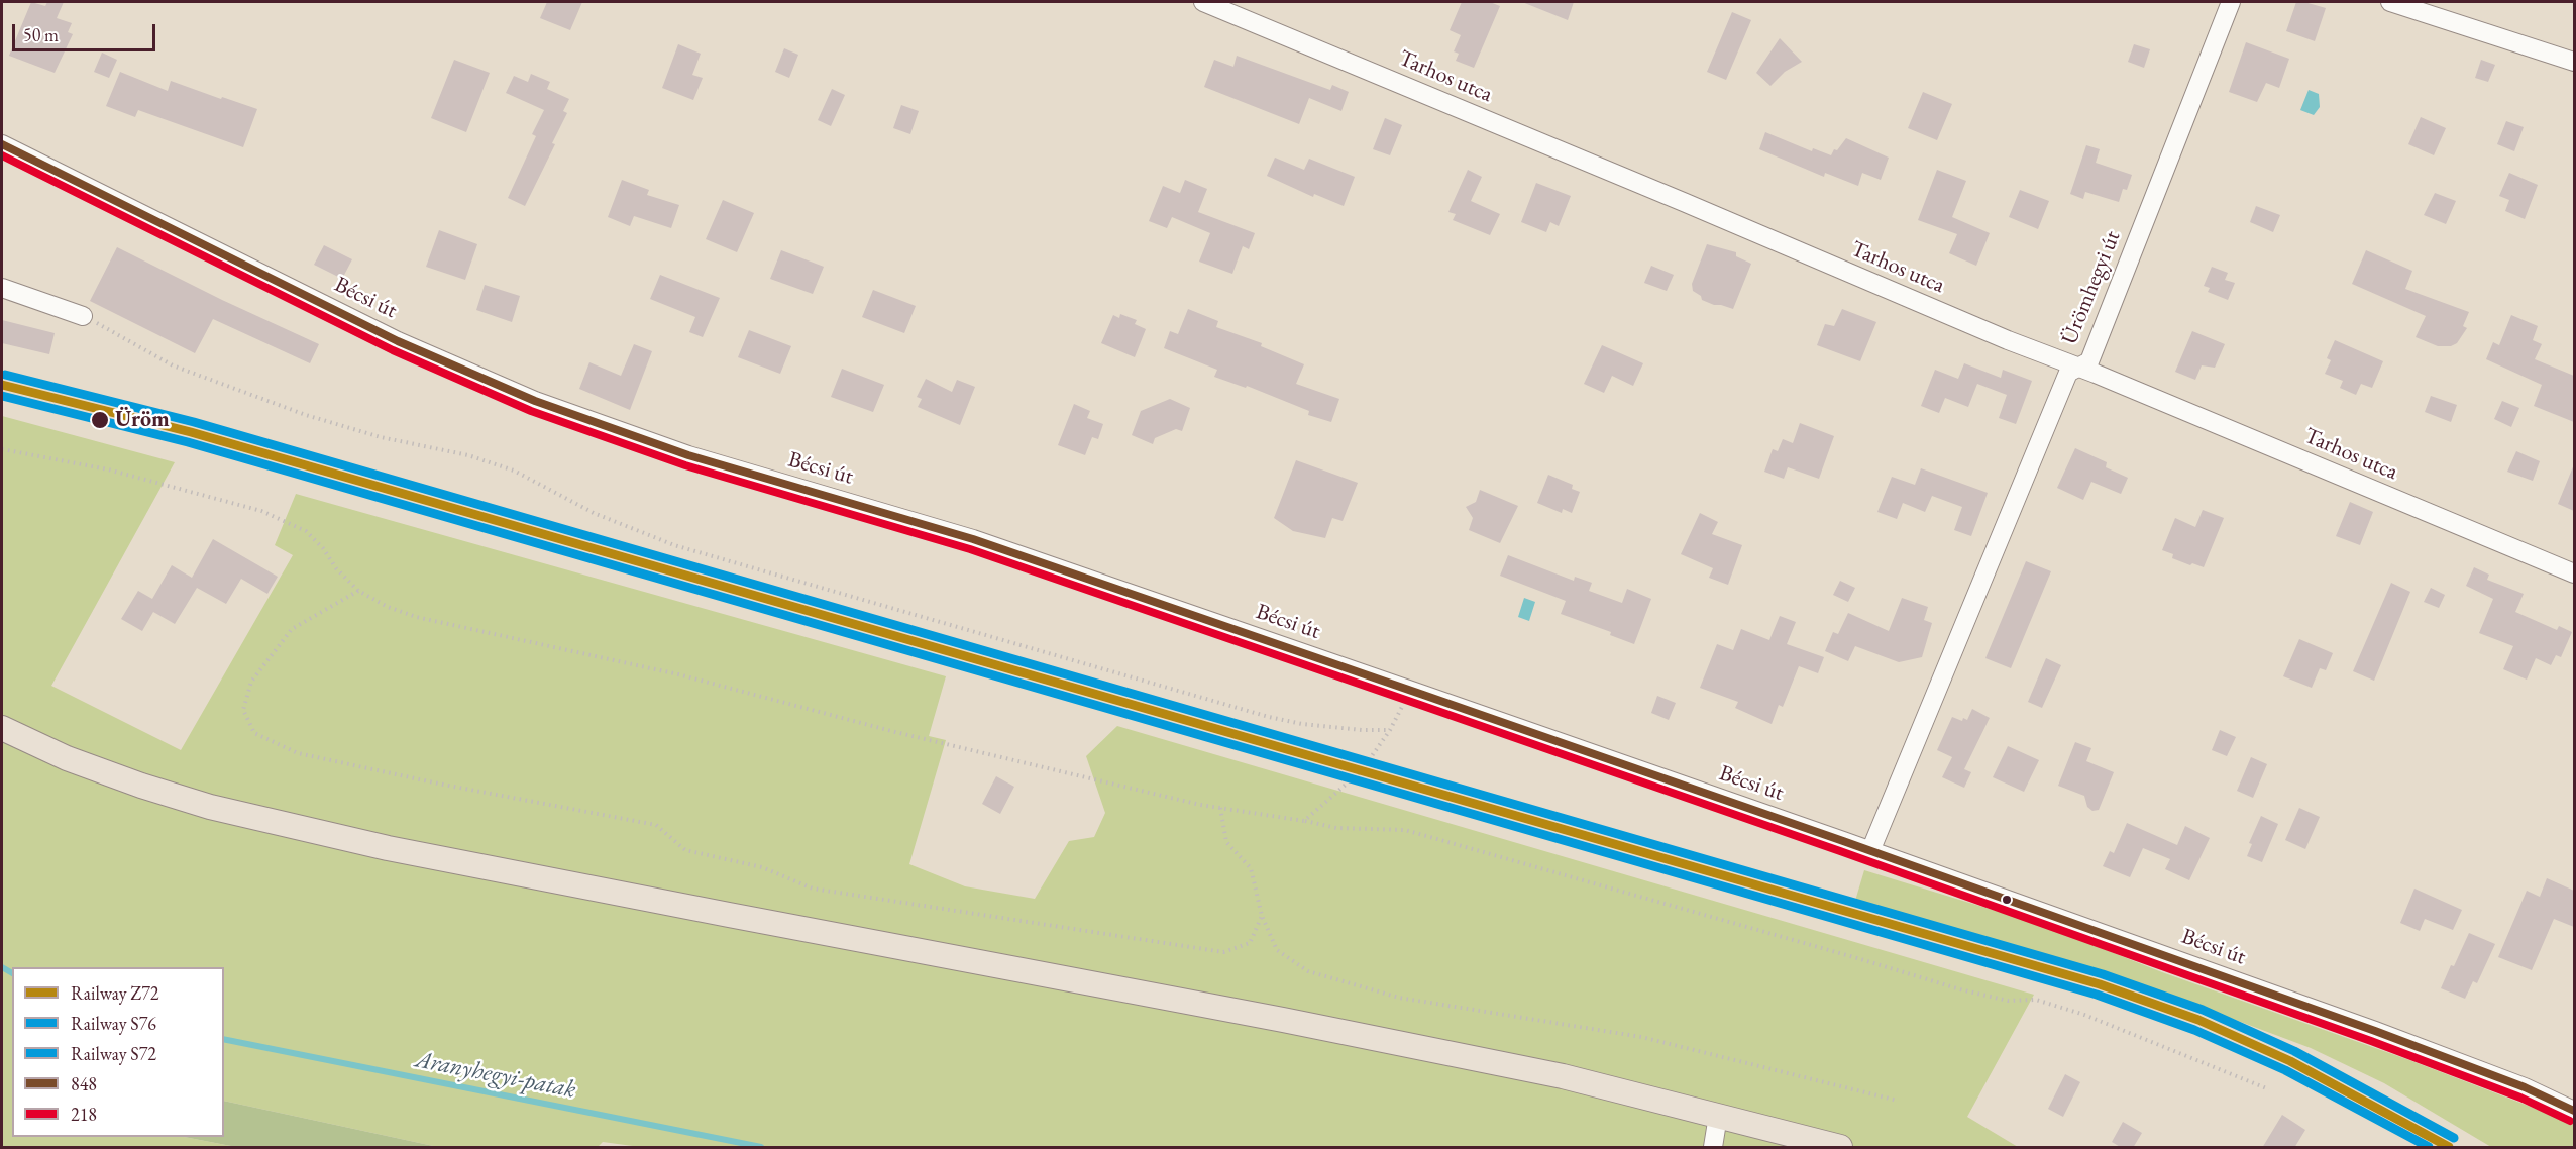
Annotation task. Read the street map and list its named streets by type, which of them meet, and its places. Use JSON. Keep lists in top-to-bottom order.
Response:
{
  "streets": {
    "street": ["Tarhos utca", "Ürömhegyi út", "Bécsi út"]
  },
  "crossings": [
    ["Tarhos utca", "Ürömhegyi út"],
    ["Ürömhegyi út", "Bécsi út"]
  ],
  "water": ["Aranyhegyi-patak"],
  "places": ["Üröm"],
  "lines": [
    "transit line 848",
    "transit line 218",
    "rail line S72",
    "rail line Z72",
    "rail line S76"
  ],
  "legend": [
    "Railway Z72",
    "Railway S76",
    "Railway S72",
    "848",
    "218"
  ],
  "scale_bar": "50 m"
}
